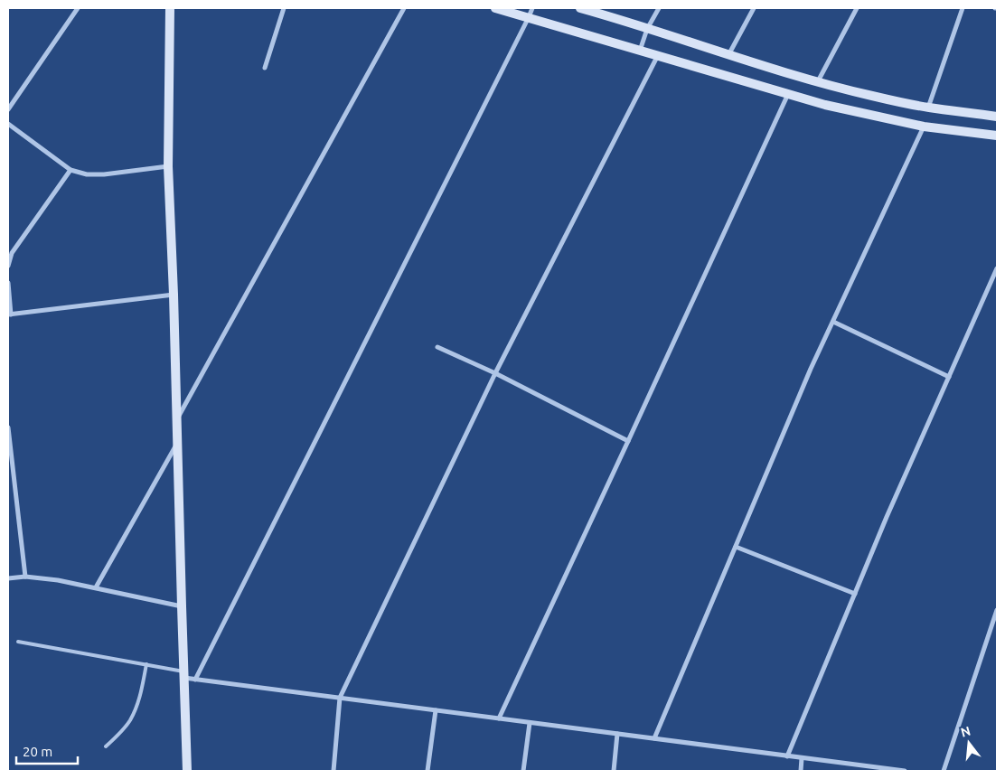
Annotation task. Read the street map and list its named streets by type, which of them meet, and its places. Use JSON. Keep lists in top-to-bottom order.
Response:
{
  "scale_bar": "20 m",
  "north": "top"
}
